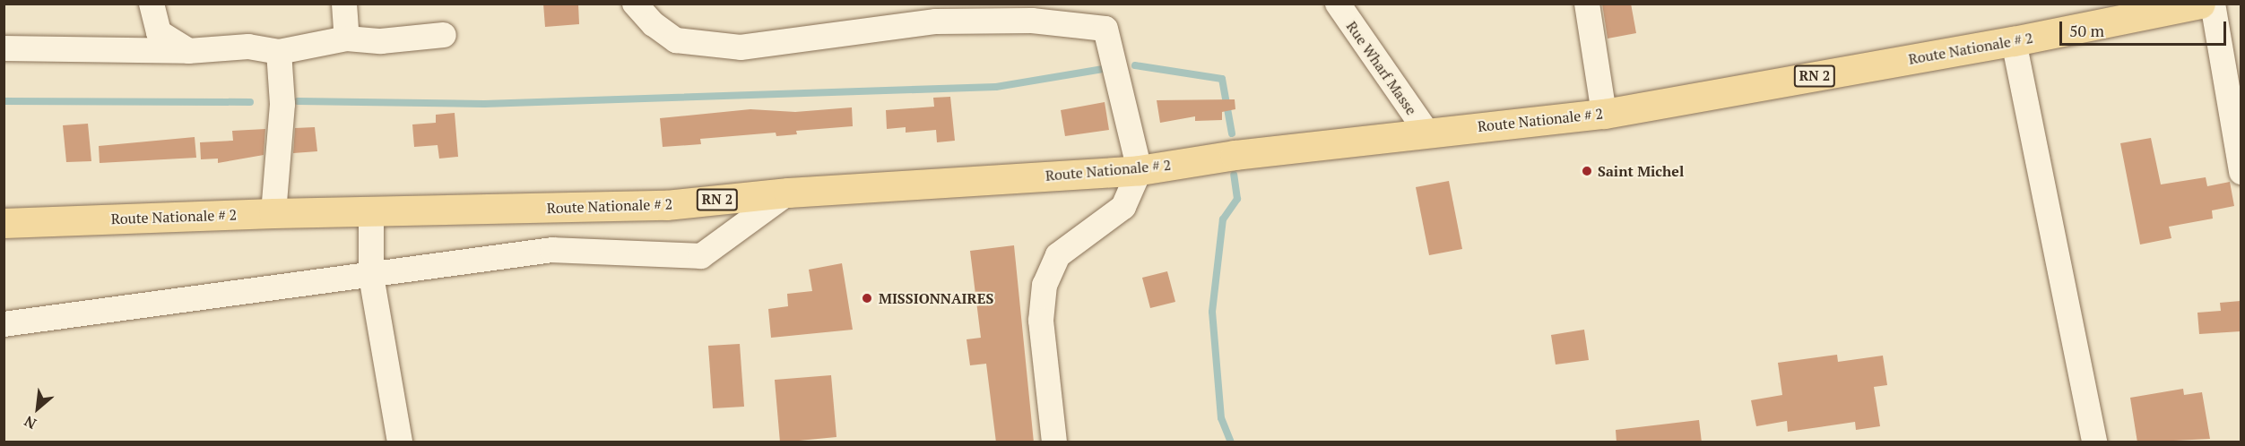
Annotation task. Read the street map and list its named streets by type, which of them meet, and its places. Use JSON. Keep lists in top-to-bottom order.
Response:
{
  "streets": {
    "main road": ["Route Nationale # 2", "RN 2"],
    "street": ["Rue Wharf Masse"]
  },
  "crossings": [
    ["Route Nationale # 2", "Rue Wharf Masse"]
  ],
  "places": ["Saint Michel", "MISSIONNAIRES"],
  "scale_bar": "50 m",
  "north": "bottom left"
}
